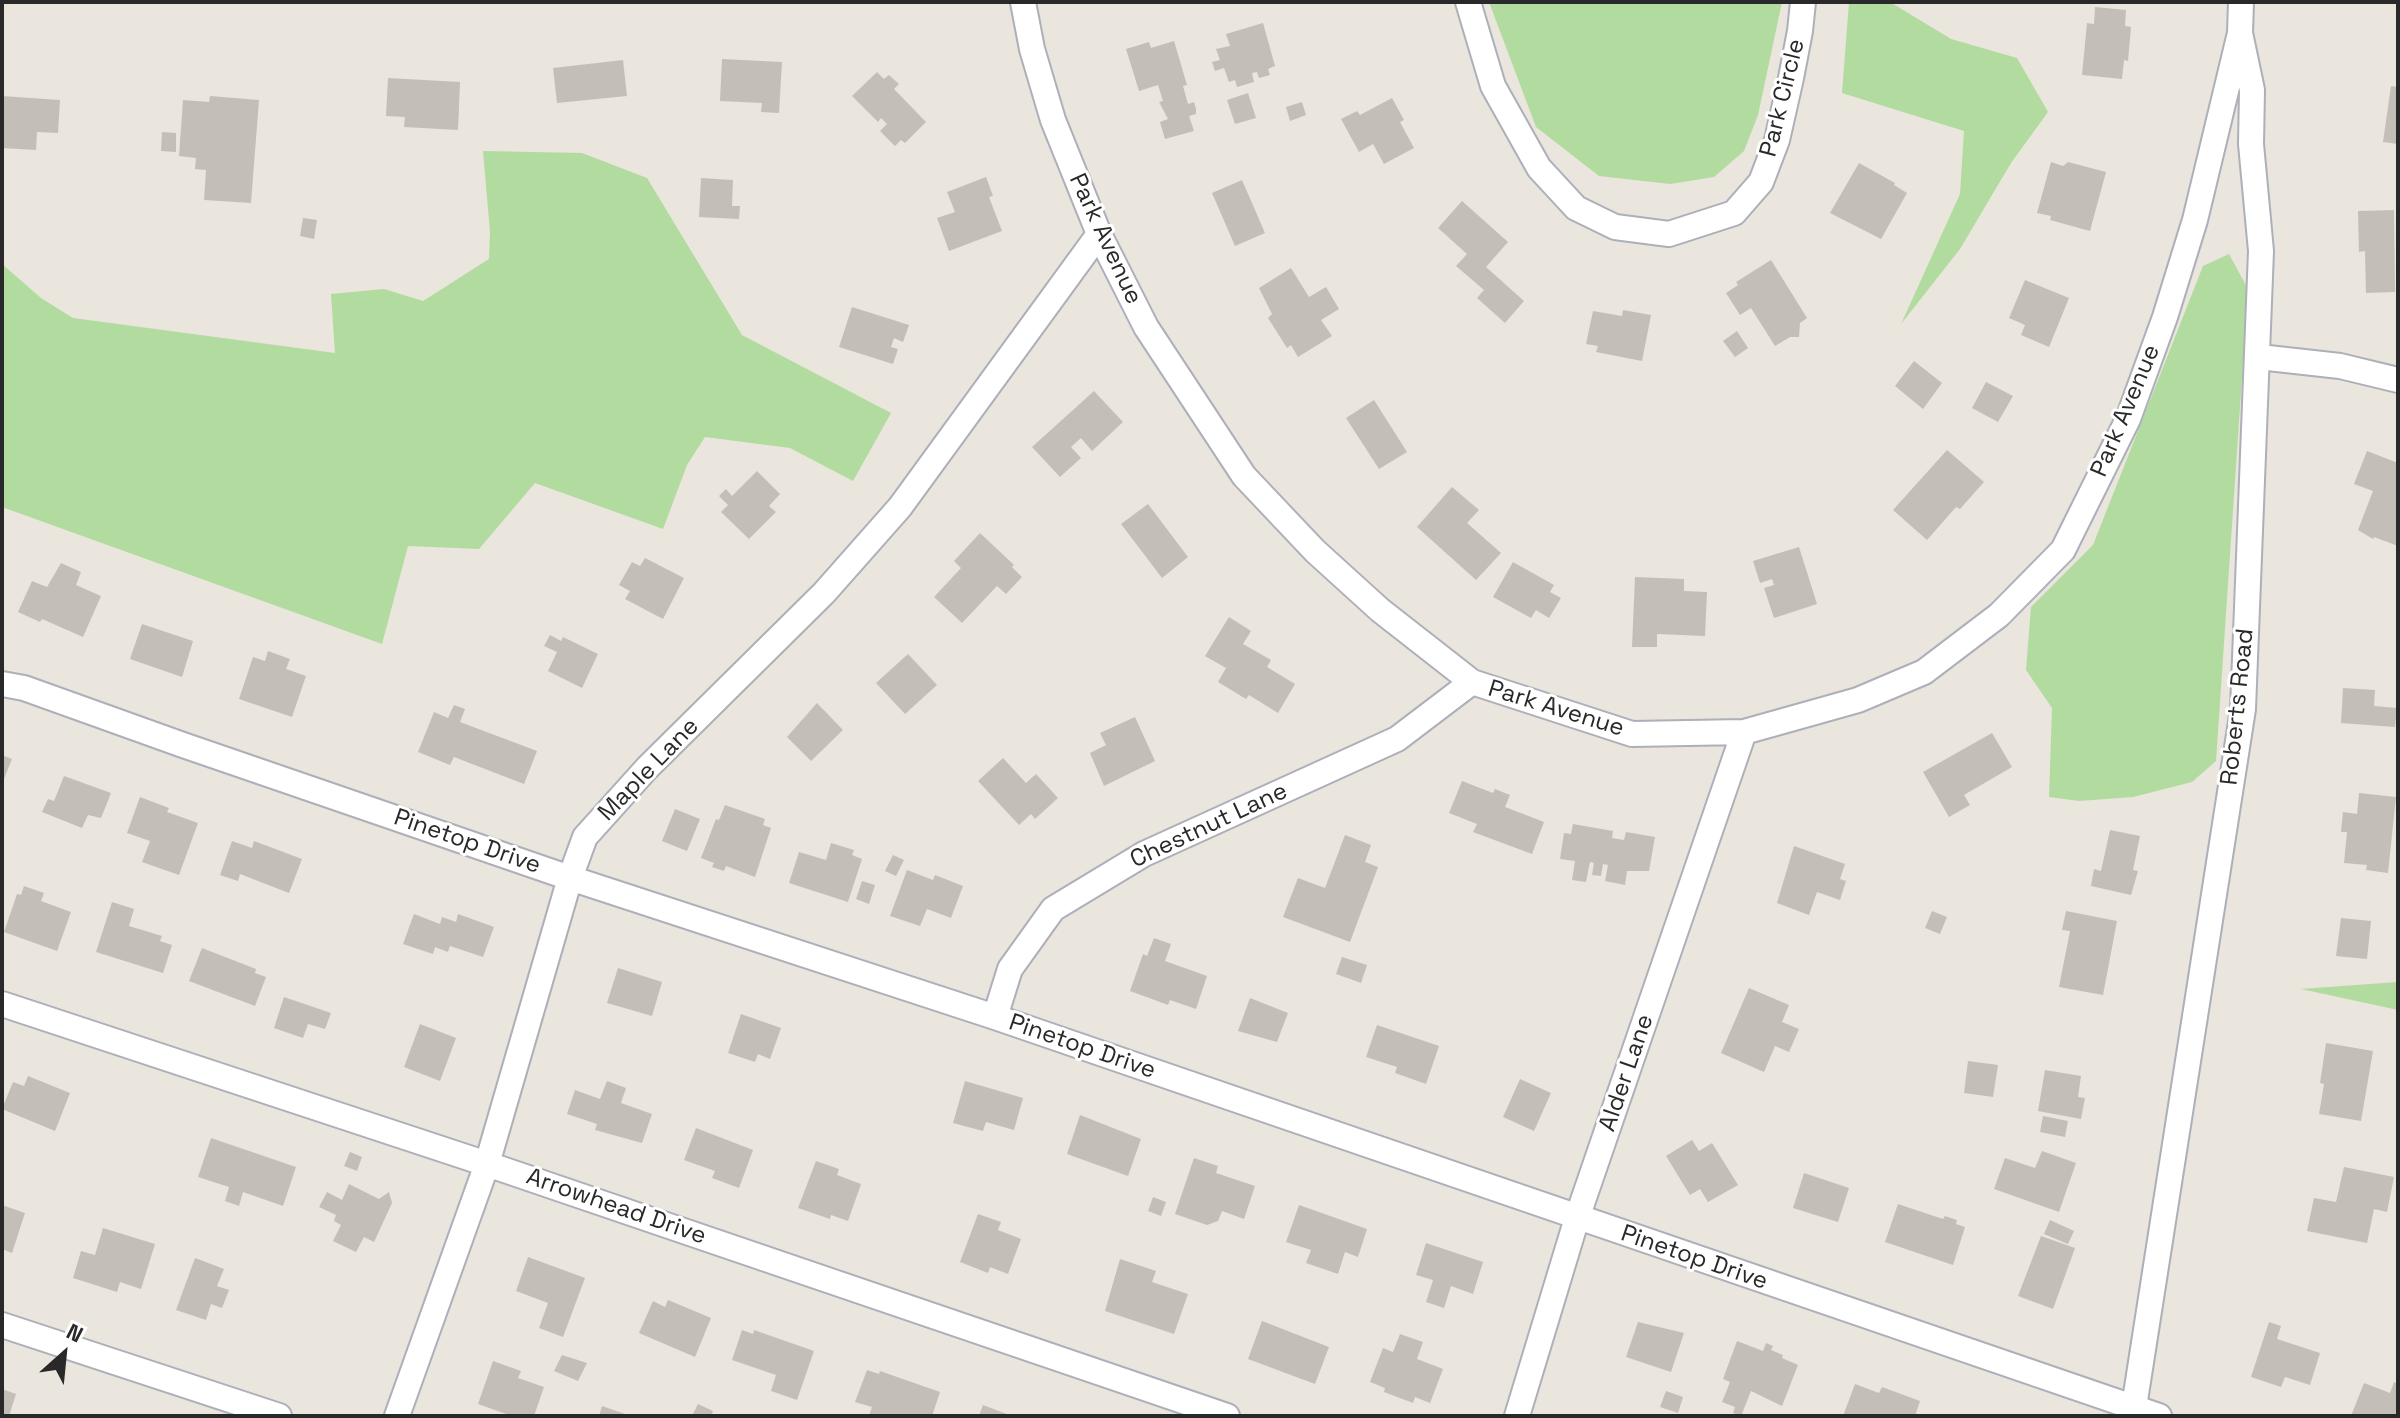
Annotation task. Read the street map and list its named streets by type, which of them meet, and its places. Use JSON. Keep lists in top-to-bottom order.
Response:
{
  "streets": {
    "street": [
      "Park Circle",
      "Park Avenue",
      "Roberts Road",
      "Maple Lane",
      "Chestnut Lane",
      "Pinetop Drive",
      "Alder Lane",
      "Arrowhead Drive"
    ]
  },
  "crossings": [
    ["Park Avenue", "Roberts Road"],
    ["Park Avenue", "Maple Lane"],
    ["Park Avenue", "Chestnut Lane"],
    ["Park Avenue", "Alder Lane"],
    ["Roberts Road", "Pinetop Drive"],
    ["Maple Lane", "Pinetop Drive"],
    ["Maple Lane", "Arrowhead Drive"],
    ["Chestnut Lane", "Pinetop Drive"],
    ["Pinetop Drive", "Alder Lane"]
  ],
  "north": "top right"
}
